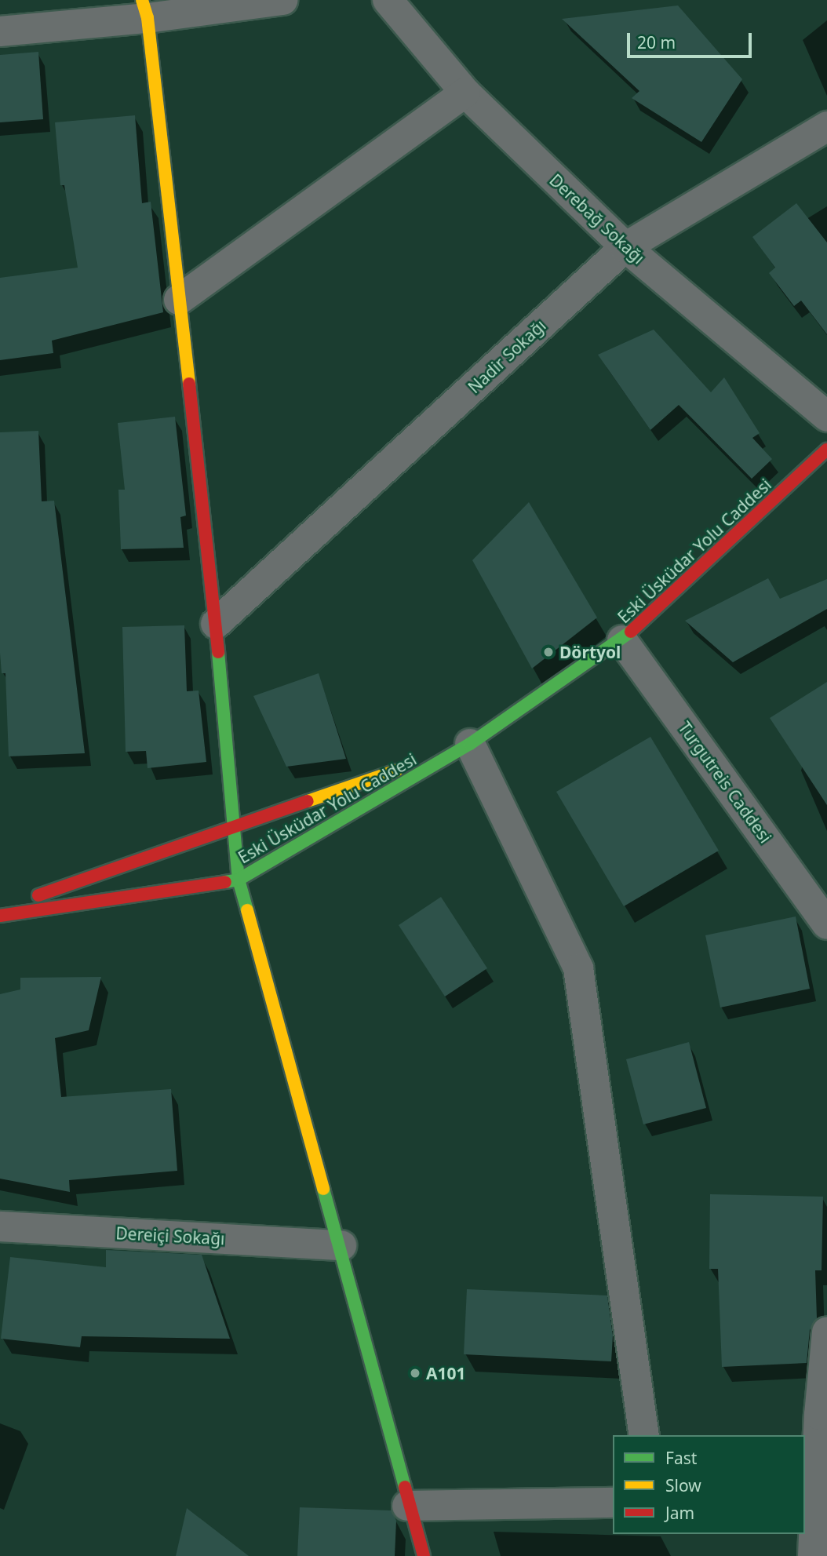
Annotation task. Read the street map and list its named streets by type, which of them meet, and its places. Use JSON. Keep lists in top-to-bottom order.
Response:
{
  "streets": {
    "street": [
      "Derebağ Sokağı",
      "Nadir Sokağı",
      "Eski Üsküdar Yolu Caddesi",
      "Turgutreis Caddesi",
      "Dereiçi Sokağı"
    ]
  },
  "crossings": [
    ["Derebağ Sokağı", "Nadir Sokağı"],
    ["Eski Üsküdar Yolu Caddesi", "Turgutreis Caddesi"]
  ],
  "places": ["Dörtyol", "A101"],
  "legend": ["Fast", "Slow", "Jam"],
  "scale_bar": "20 m"
}
